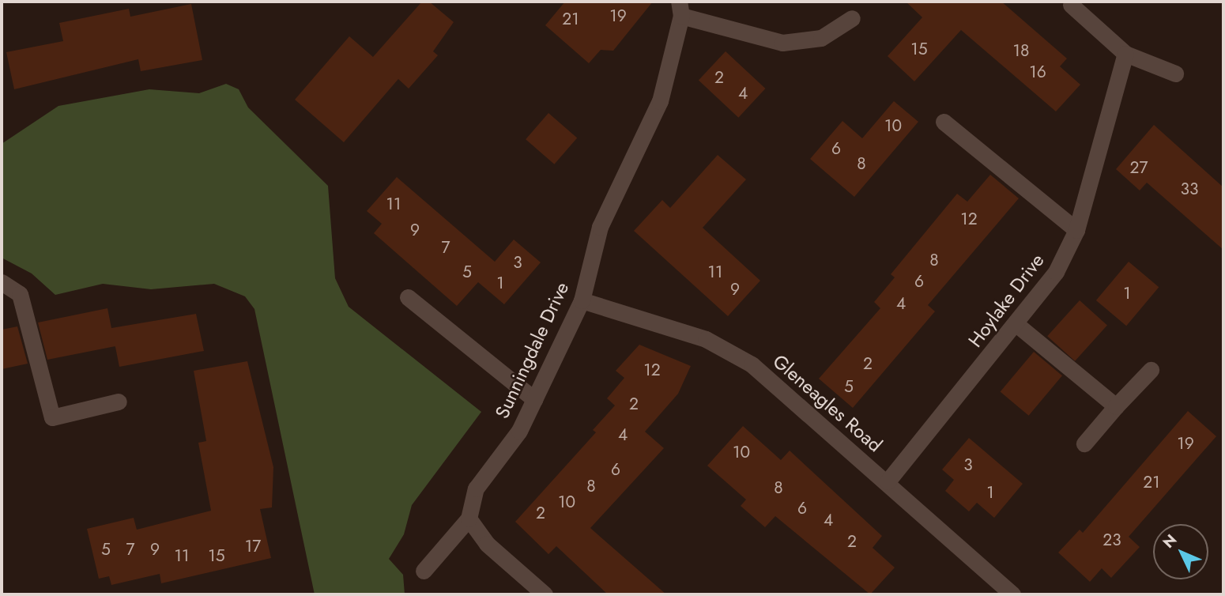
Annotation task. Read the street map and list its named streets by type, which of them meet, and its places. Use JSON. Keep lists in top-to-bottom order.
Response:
{
  "streets": {
    "street": ["Hoylake Drive", "Sunningdale Drive", "Gleneagles Road"]
  },
  "crossings": [
    ["Hoylake Drive", "Gleneagles Road"],
    ["Sunningdale Drive", "Gleneagles Road"]
  ],
  "house_numbers": [
    "19",
    "21",
    "15",
    "18",
    "16",
    "2",
    "4",
    "10",
    "6",
    "8",
    "27",
    "33",
    "11",
    "12",
    "9",
    "7",
    "8",
    "3",
    "5",
    "11",
    "6",
    "1",
    "9",
    "1",
    "4",
    "2",
    "12",
    "5",
    "2",
    "4",
    "19",
    "10",
    "3",
    "6",
    "21",
    "8",
    "8",
    "1",
    "10",
    "6",
    "2",
    "4",
    "23",
    "2",
    "17",
    "5",
    "7",
    "9",
    "11",
    "15"
  ],
  "north": "top left"
}
